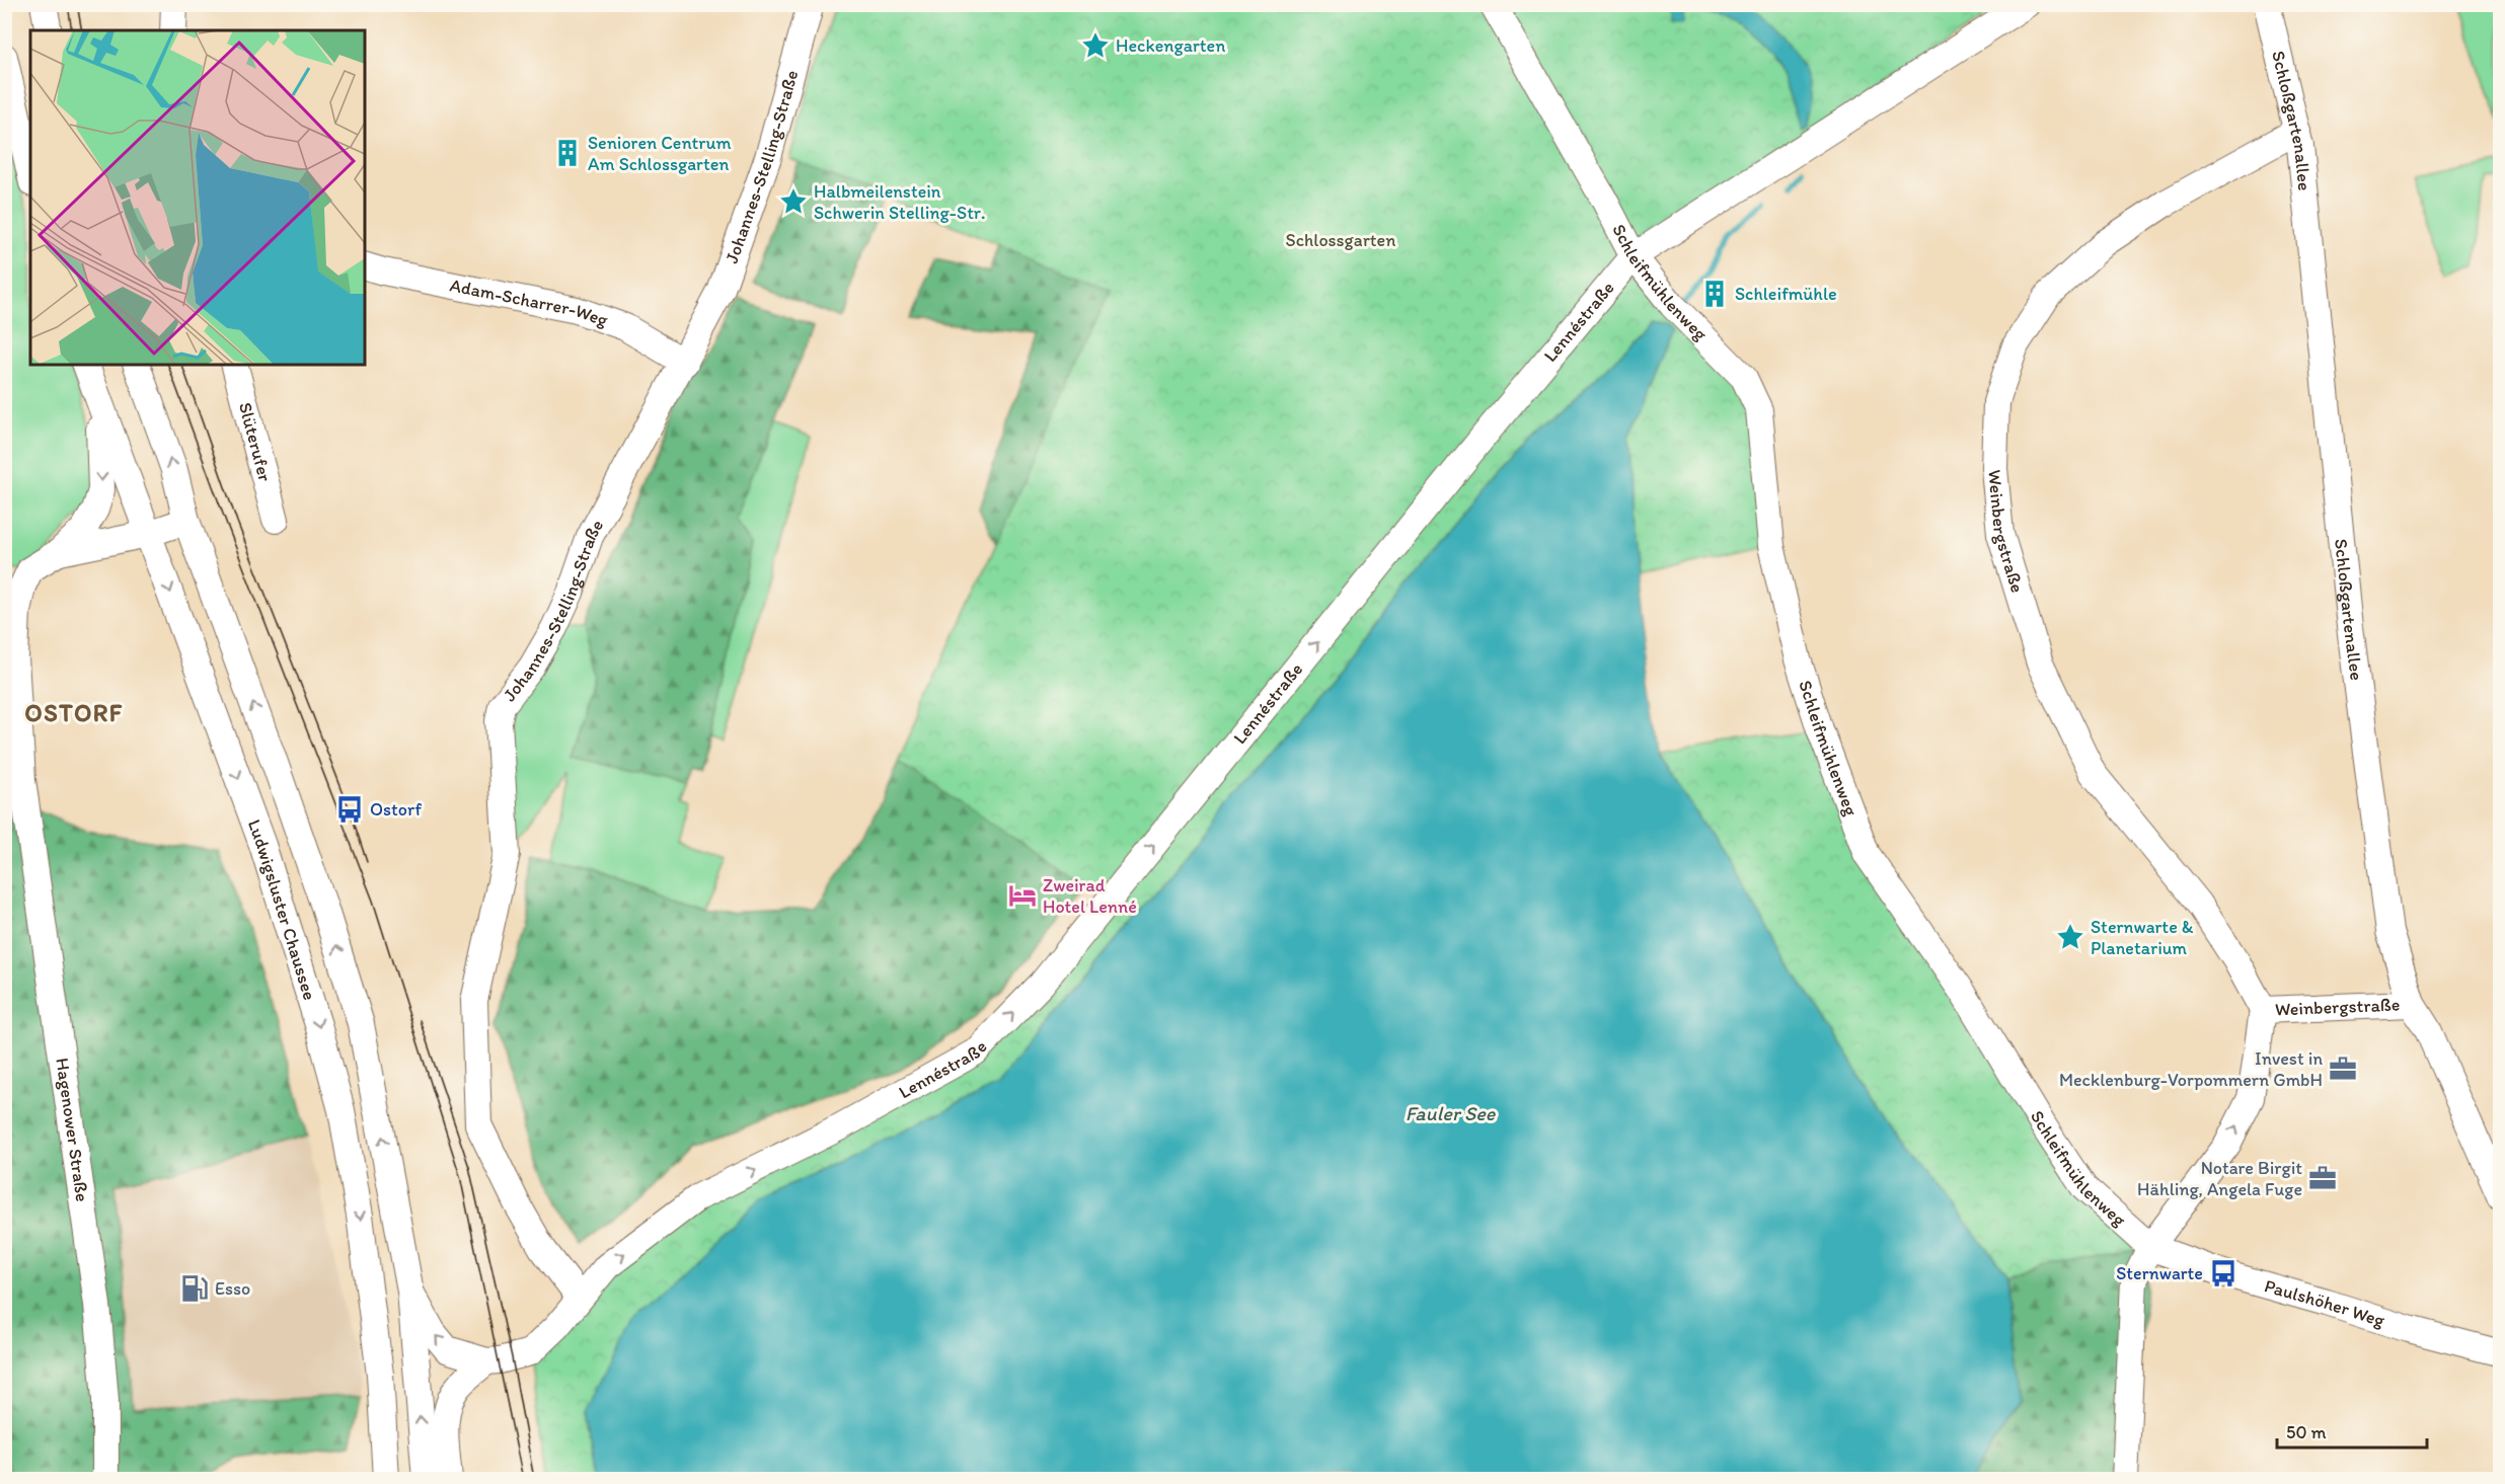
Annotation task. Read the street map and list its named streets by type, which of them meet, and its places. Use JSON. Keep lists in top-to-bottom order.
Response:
{
  "streets": {
    "street": [
      "Schloßgartenallee",
      "Johannes-Stelling-Straße",
      "Schleifmühlenweg",
      "Adam-Scharrer-Weg",
      "Lennéstraße",
      "Slüterufer",
      "Weinbergstraße",
      "Ludwigsluster Chaussee",
      "Hagenower Straße",
      "Paulshöher Weg"
    ]
  },
  "crossings": [
    ["Schloßgartenallee", "Weinbergstraße"],
    ["Johannes-Stelling-Straße", "Adam-Scharrer-Weg"],
    ["Johannes-Stelling-Straße", "Lennéstraße"],
    ["Schleifmühlenweg", "Lennéstraße"],
    ["Schleifmühlenweg", "Weinbergstraße"],
    ["Schleifmühlenweg", "Paulshöher Weg"],
    ["Weinbergstraße", "Paulshöher Weg"]
  ],
  "one_way": ["Lennéstraße"],
  "districts": ["OSTORF"],
  "water": ["Fauler See"],
  "parks": ["Schlossgarten"],
  "places": {
    "place": ["Heckengarten", "Halbmeilenstein Schwerin Stelling-Str.", "Sternwarte & Planetarium"],
    "building": ["Senioren Centrum Am Schlossgarten", "Schleifmühle"],
    "bus stop": ["Ostorf", "Sternwarte"],
    "hotel": ["Zweirad Hotel Lenné"],
    "office": ["Invest in Mecklenburg-Vorpommern GmbH", "Notare Birgit Hähling, Angela Fuge"],
    "fuel station": ["Esso"]
  },
  "scale_bar": "50 m"
}
